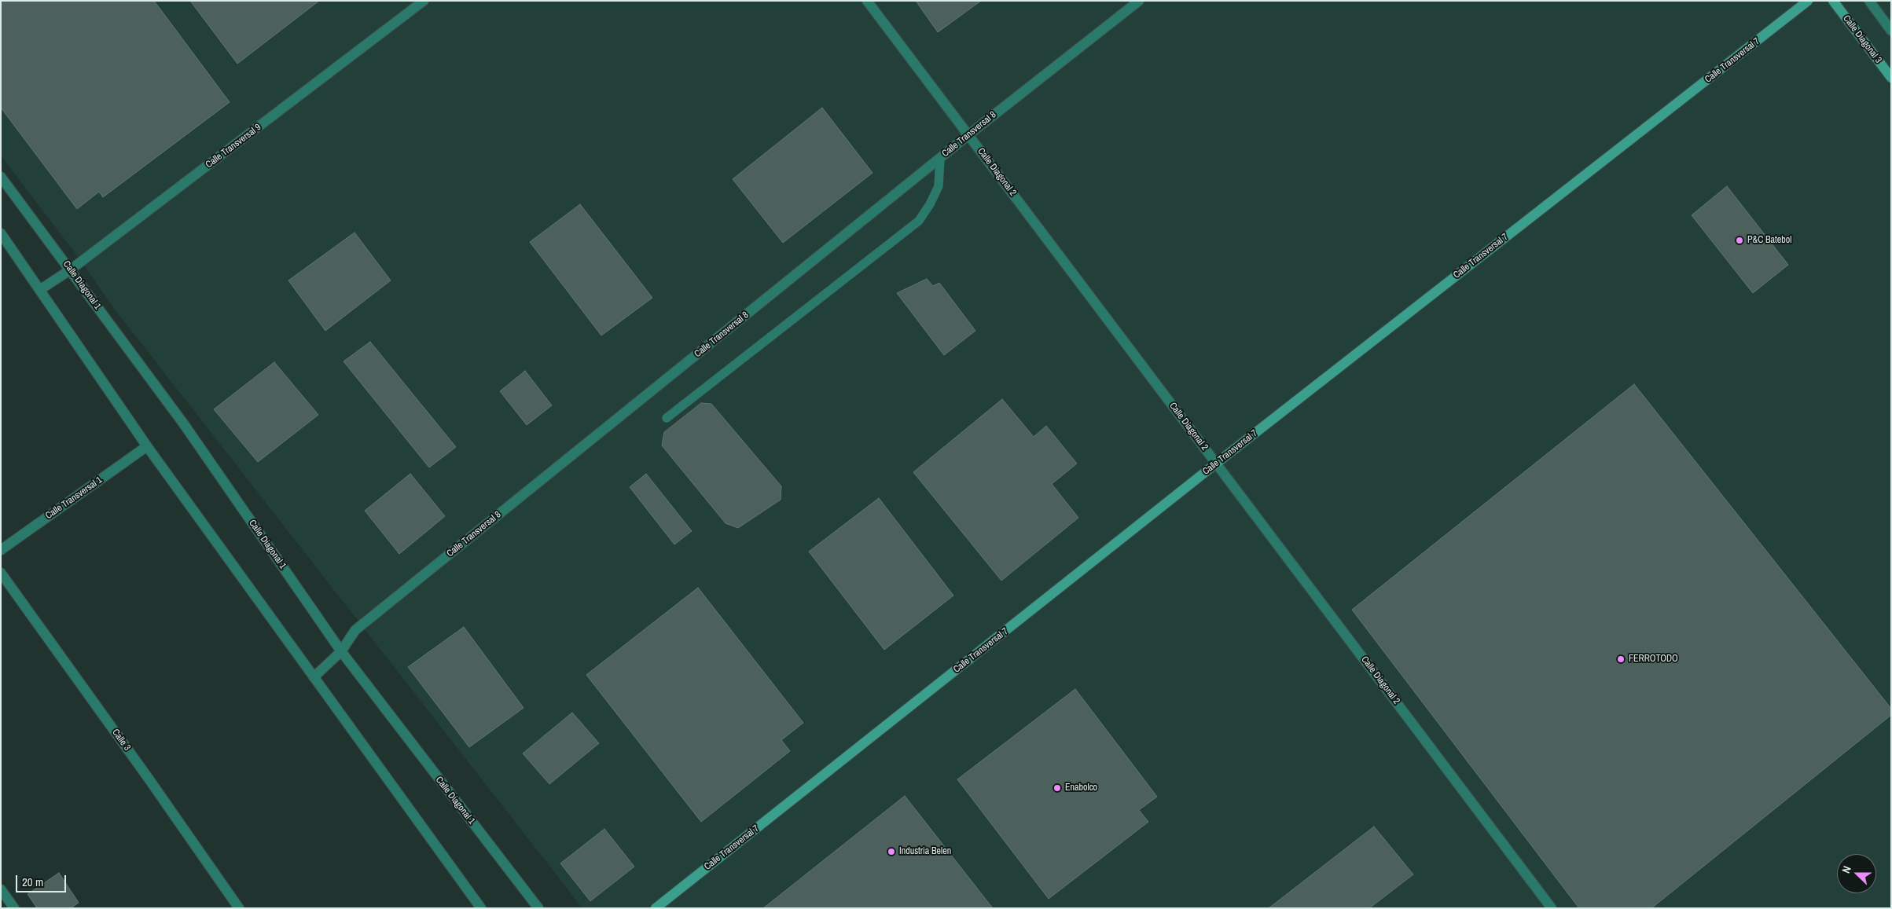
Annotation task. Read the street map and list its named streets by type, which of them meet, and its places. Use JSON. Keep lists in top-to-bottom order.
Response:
{
  "streets": {
    "street": [
      "Calle Diagonal 3",
      "Calle Transversal 7",
      "Calle Transversal 8",
      "Calle Transversal 9",
      "Calle Diagonal 2",
      "Calle Diagonal 1",
      "Calle Transversal 1",
      "Calle 3"
    ]
  },
  "crossings": [
    ["Calle Transversal 7", "Calle Diagonal 2"],
    ["Calle Transversal 8", "Calle Diagonal 2"],
    ["Calle Transversal 8", "Calle Diagonal 1"],
    ["Calle Transversal 9", "Calle Diagonal 1"]
  ],
  "places": [
    "P&C Batebol",
    "FERROTODO",
    "Enabolco",
    "Industria Belen"
  ],
  "scale_bar": "20 m",
  "north": "left"
}
